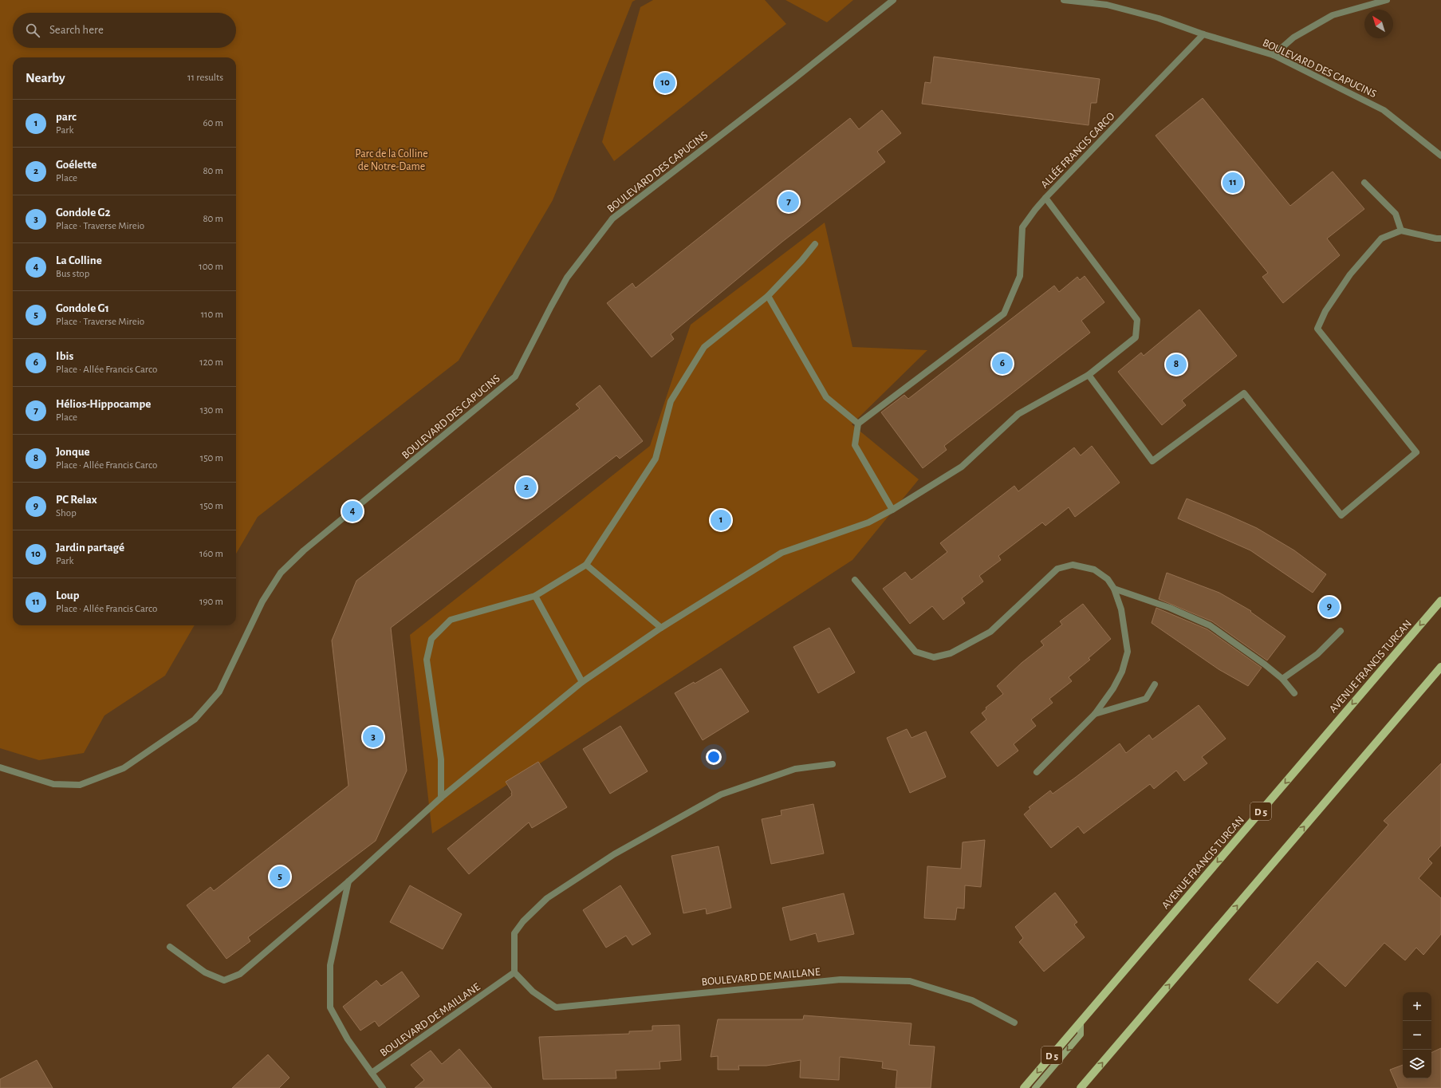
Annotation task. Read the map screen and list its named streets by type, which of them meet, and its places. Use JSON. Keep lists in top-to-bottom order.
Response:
{
  "streets": {
    "main road": ["AVENUE FRANCIS TURCAN", "D 5"],
    "street": ["BOULEVARD DES CAPUCINS", "ALLÉE FRANCIS CARCO", "BOULEVARD DE MAILLANE"]
  },
  "crossings": [
    ["BOULEVARD DES CAPUCINS", "ALLÉE FRANCIS CARCO"],
    ["AVENUE FRANCIS TURCAN", "D 5"]
  ],
  "parks": ["Parc de la Colline de Notre-Dame"],
  "north": "top left",
  "page": {
    "search": "Search here",
    "heading": ["Nearby", "11 results"],
    "pins": [
      "10",
      "11",
      "7",
      "6",
      "8",
      "2",
      "4",
      "1",
      "9",
      "3",
      "5"
    ],
    "list": [
      {
        "mark": "1",
        "name": "parc",
        "note": "Park",
        "value": "60 m"
      },
      {
        "mark": "2",
        "name": "Goélette",
        "note": "Place",
        "value": "80 m"
      },
      {
        "mark": "3",
        "name": "Gondole G2",
        "note": "Place · Traverse Mireio",
        "value": "80 m"
      },
      {
        "mark": "4",
        "name": "La Colline",
        "note": "Bus stop",
        "value": "100 m"
      },
      {
        "mark": "5",
        "name": "Gondole G1",
        "note": "Place · Traverse Mireio",
        "value": "110 m"
      },
      {
        "mark": "6",
        "name": "Ibis",
        "note": "Place · Allée Francis Carco",
        "value": "120 m"
      },
      {
        "mark": "7",
        "name": "Hélios-Hippocampe",
        "note": "Place",
        "value": "130 m"
      },
      {
        "mark": "8",
        "name": "Jonque",
        "note": "Place · Allée Francis Carco",
        "value": "150 m"
      },
      {
        "mark": "9",
        "name": "PC Relax",
        "note": "Shop",
        "value": "150 m"
      },
      {
        "mark": "10",
        "name": "Jardin partagé",
        "note": "Park",
        "value": "160 m"
      },
      {
        "mark": "11",
        "name": "Loup",
        "note": "Place · Allée Francis Carco",
        "value": "190 m"
      }
    ],
    "map_buttons": ["+", "−"]
  }
}
